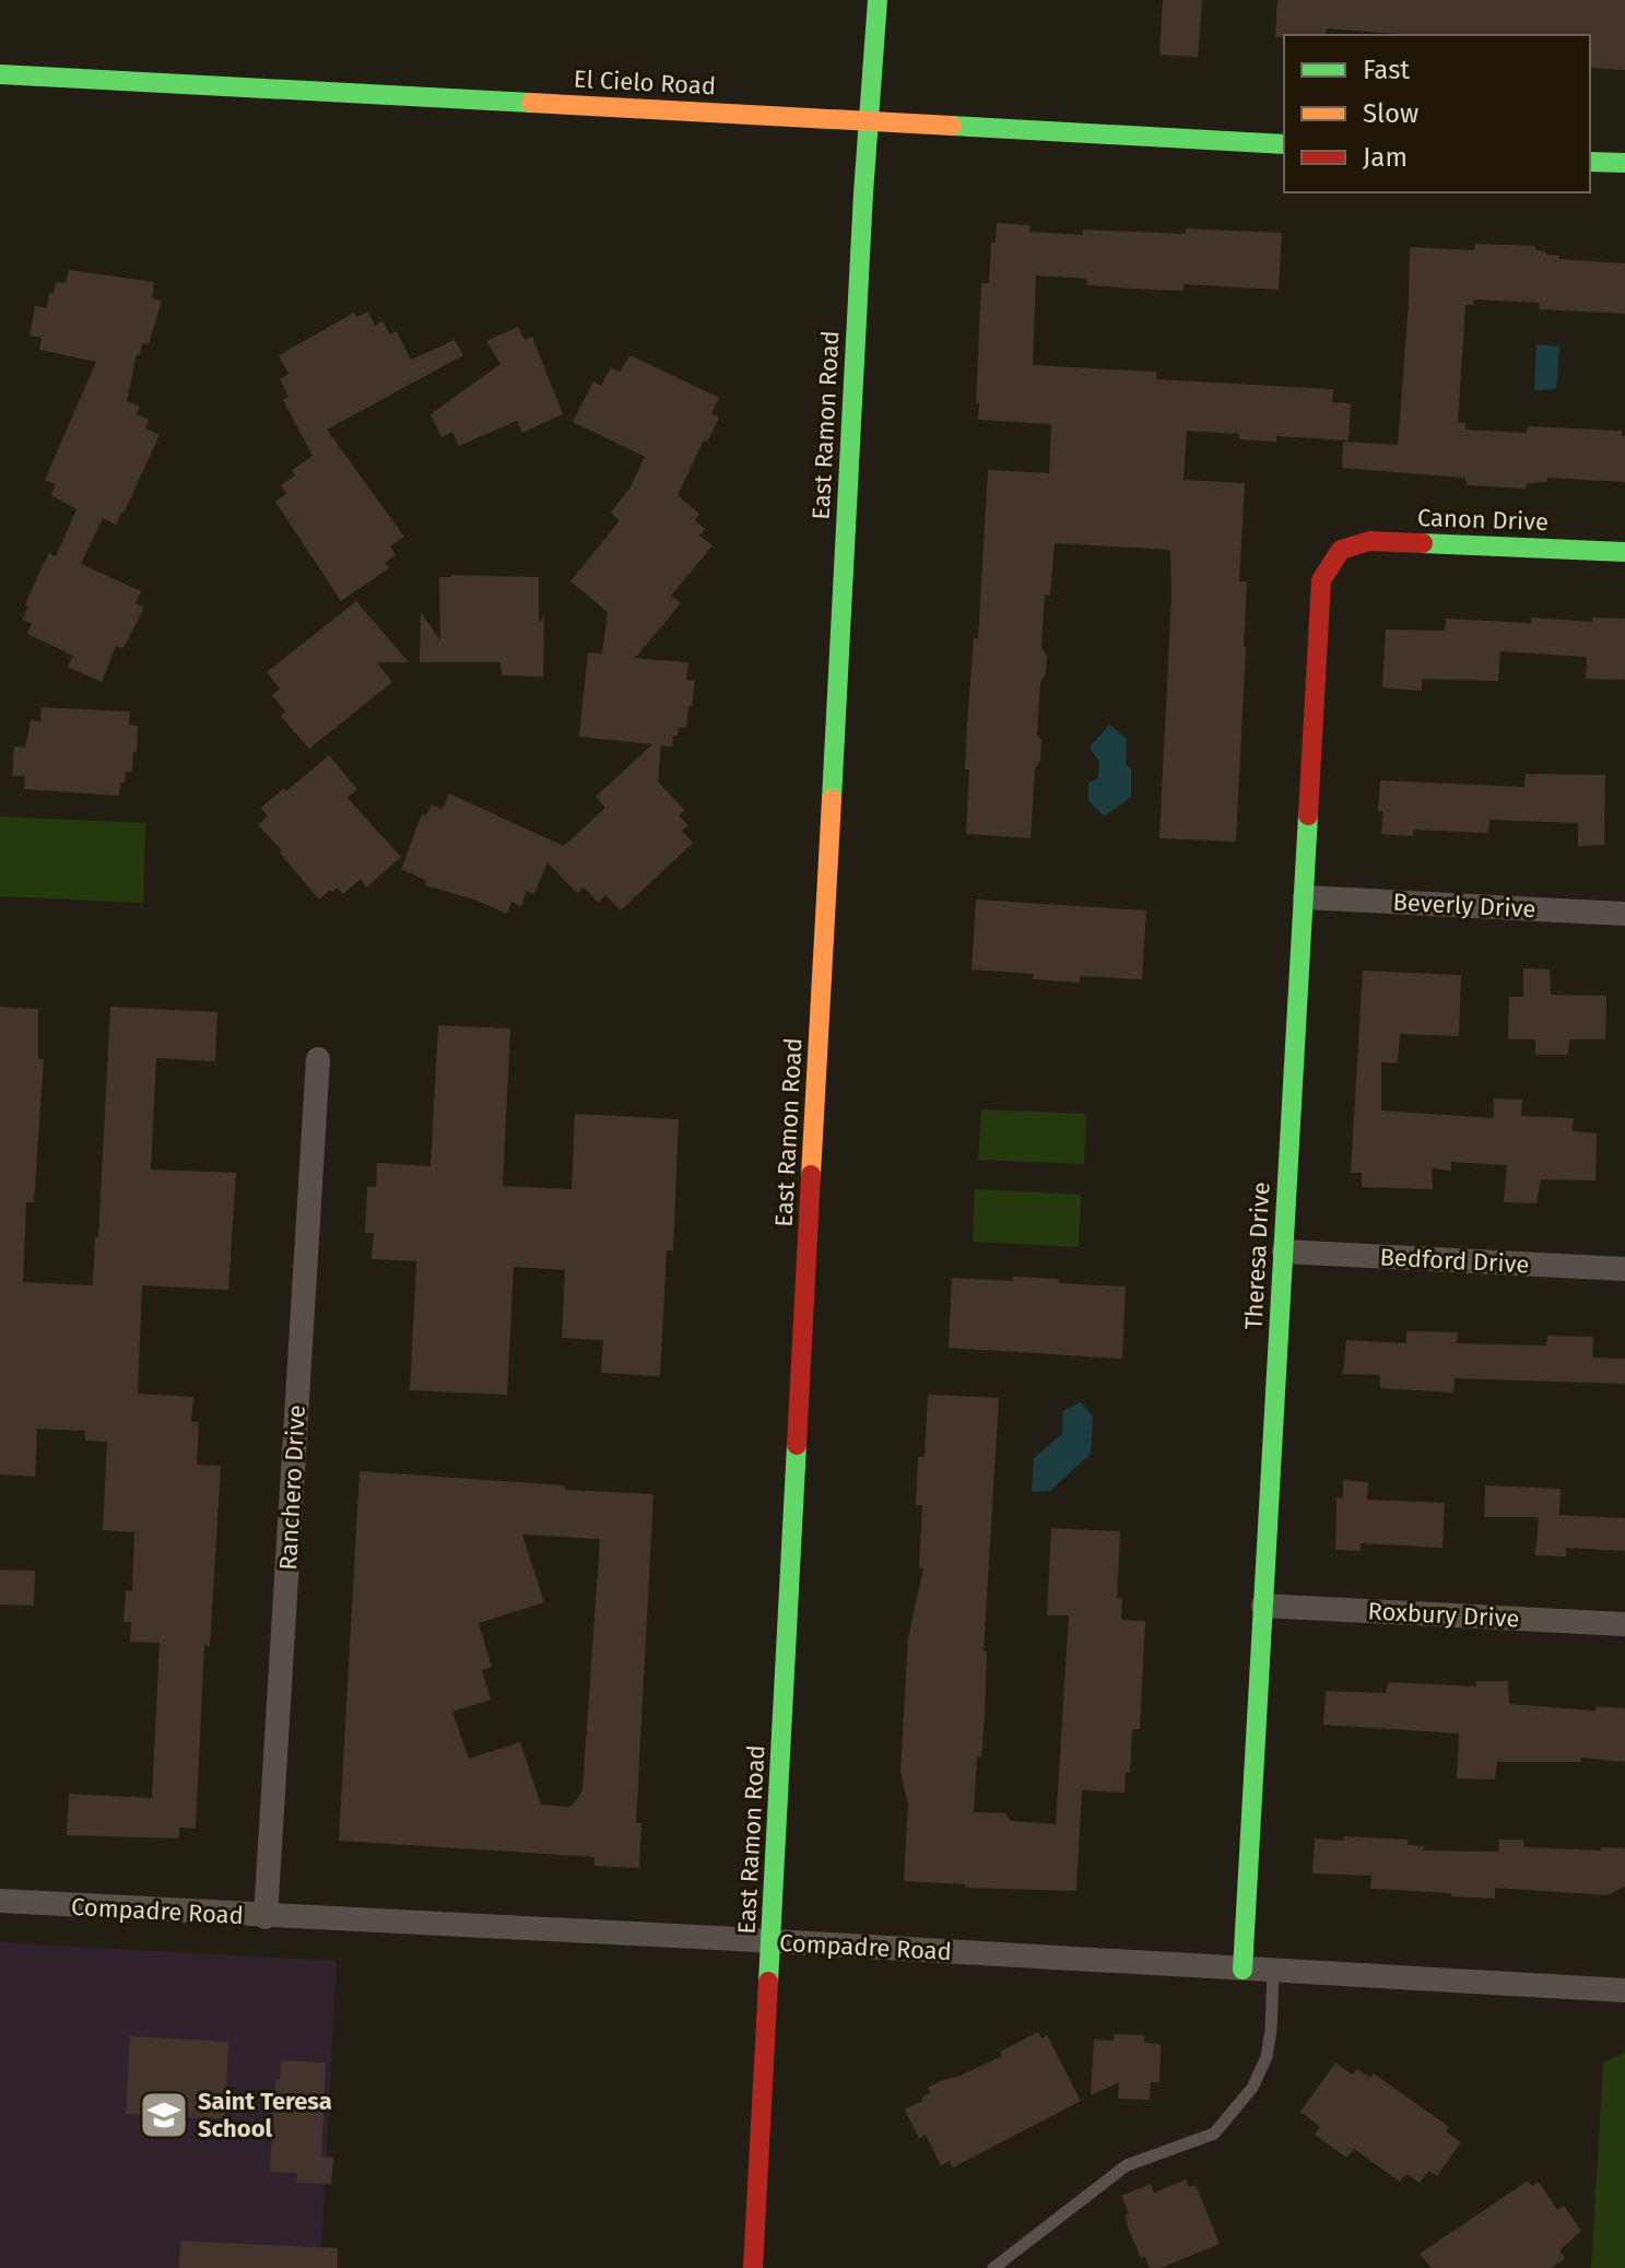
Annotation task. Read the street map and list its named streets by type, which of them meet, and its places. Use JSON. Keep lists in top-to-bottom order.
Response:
{
  "streets": {
    "main road": [
      "El Cielo Road",
      "East Ramon Road",
      "Canon Drive",
      "Theresa Drive"
    ],
    "street": [
      "Beverly Drive",
      "Bedford Drive",
      "Ranchero Drive",
      "Roxbury Drive",
      "Compadre Road"
    ]
  },
  "crossings": [
    ["El Cielo Road", "East Ramon Road"],
    ["East Ramon Road", "Compadre Road"],
    ["Canon Drive", "Theresa Drive"],
    ["Beverly Drive", "Theresa Drive"],
    ["Theresa Drive", "Bedford Drive"],
    ["Theresa Drive", "Roxbury Drive"],
    ["Theresa Drive", "Compadre Road"],
    ["Ranchero Drive", "Compadre Road"]
  ],
  "places": {
    "school or university": ["Saint Teresa School"]
  },
  "legend": ["Fast", "Slow", "Jam"]
}
